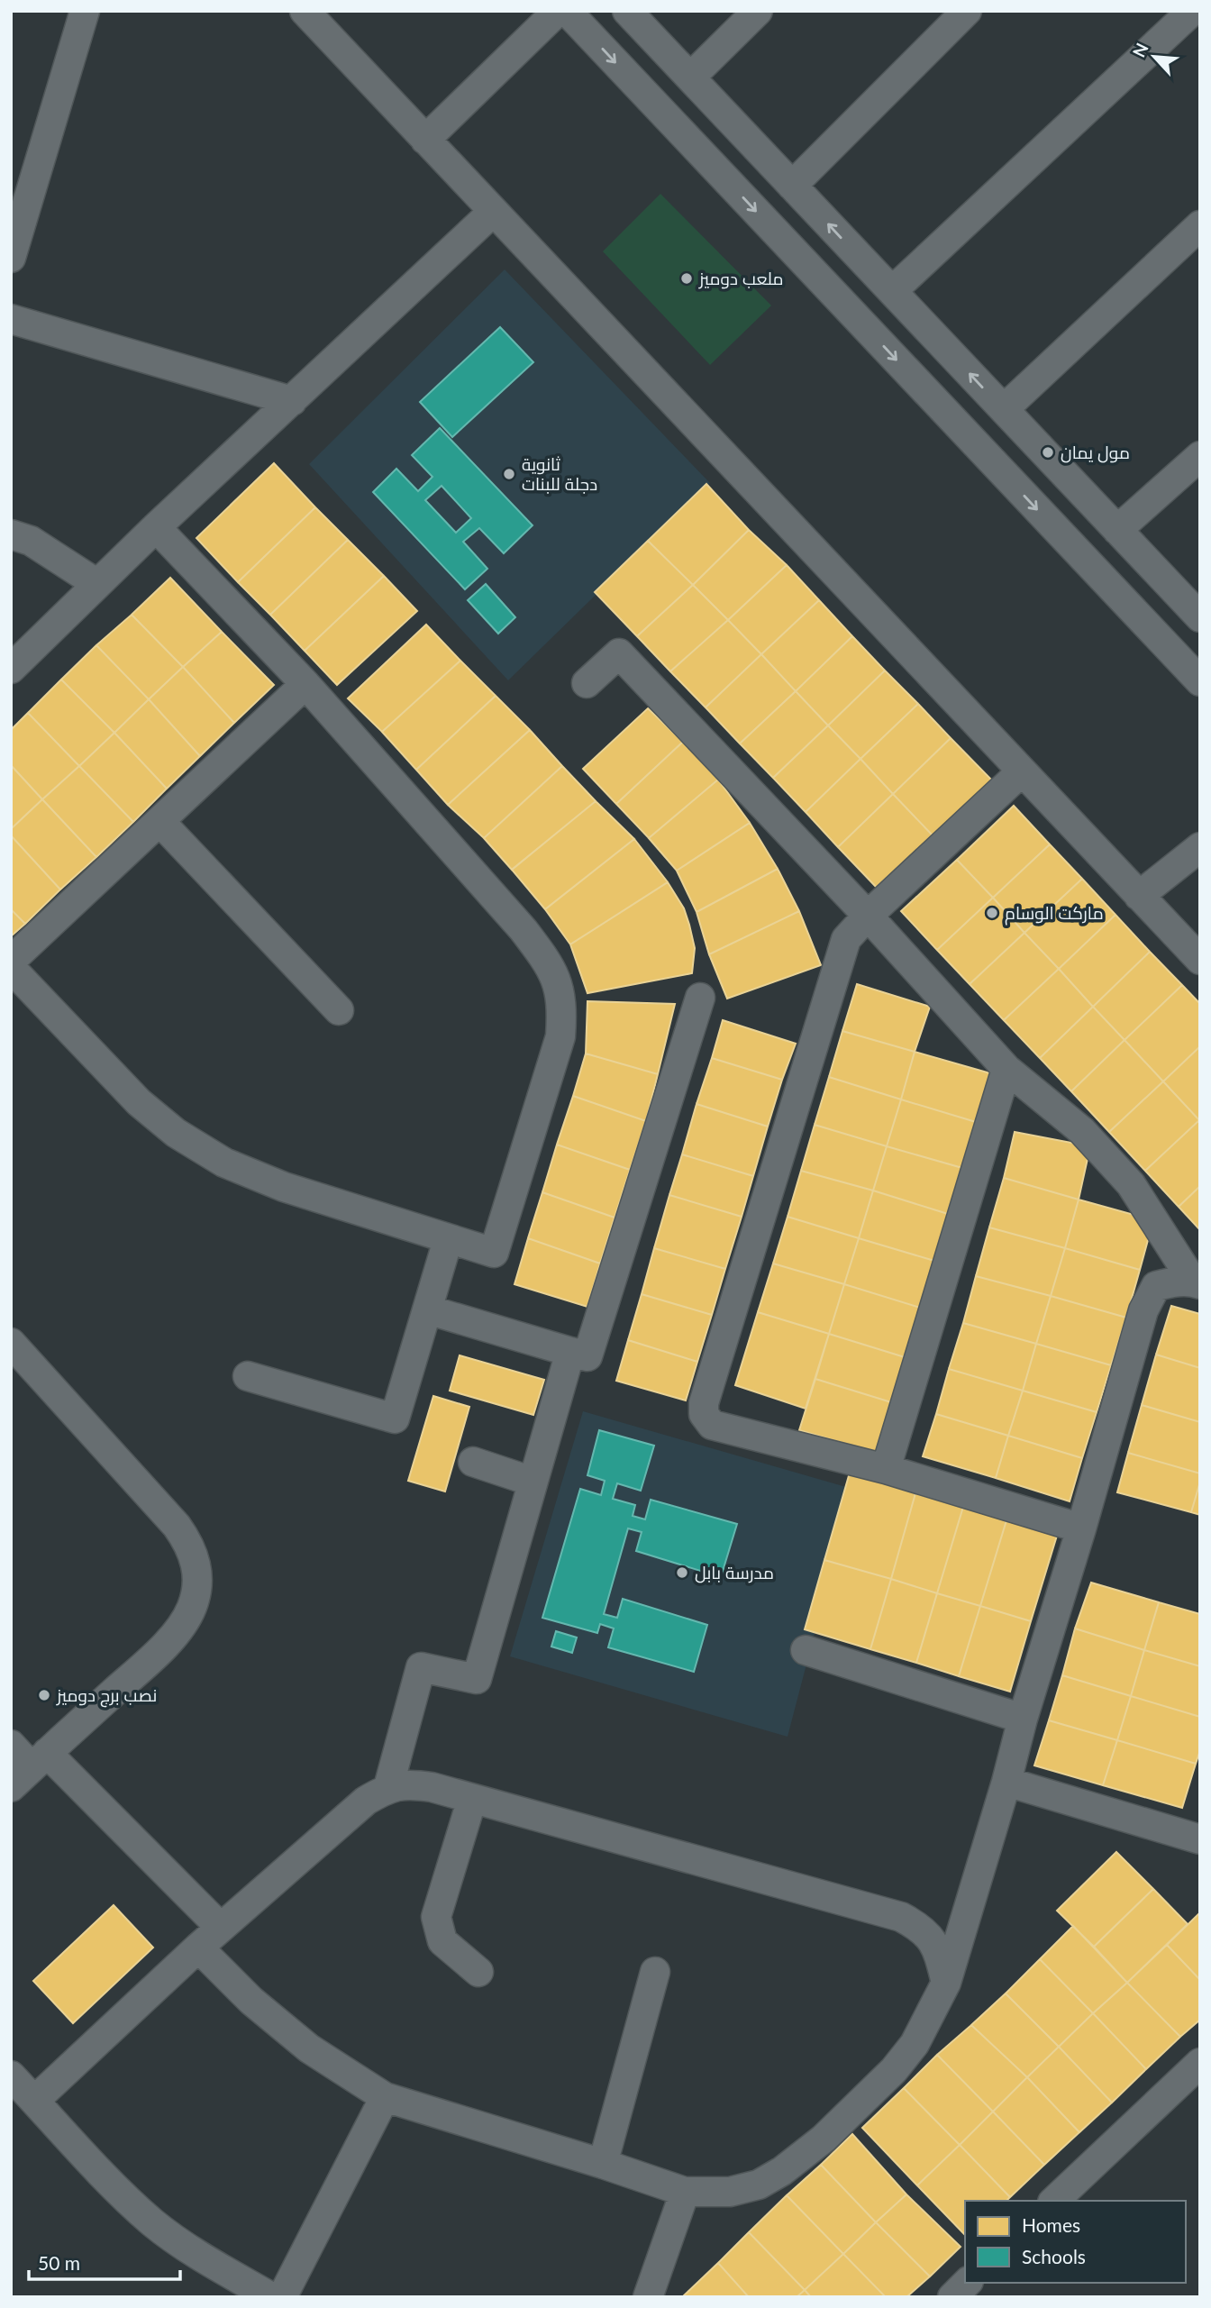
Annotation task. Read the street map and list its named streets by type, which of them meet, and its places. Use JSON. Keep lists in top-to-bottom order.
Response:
{
  "places": [
    "ملعب دوميز",
    "مول يمان",
    "ثانوية دجلة للبنات",
    "ماركت الوسام",
    "مدرسة بابل",
    "نصب برج دوميز"
  ],
  "legend": ["Homes", "Schools"],
  "scale_bar": "50 m",
  "north": "top left"
}
